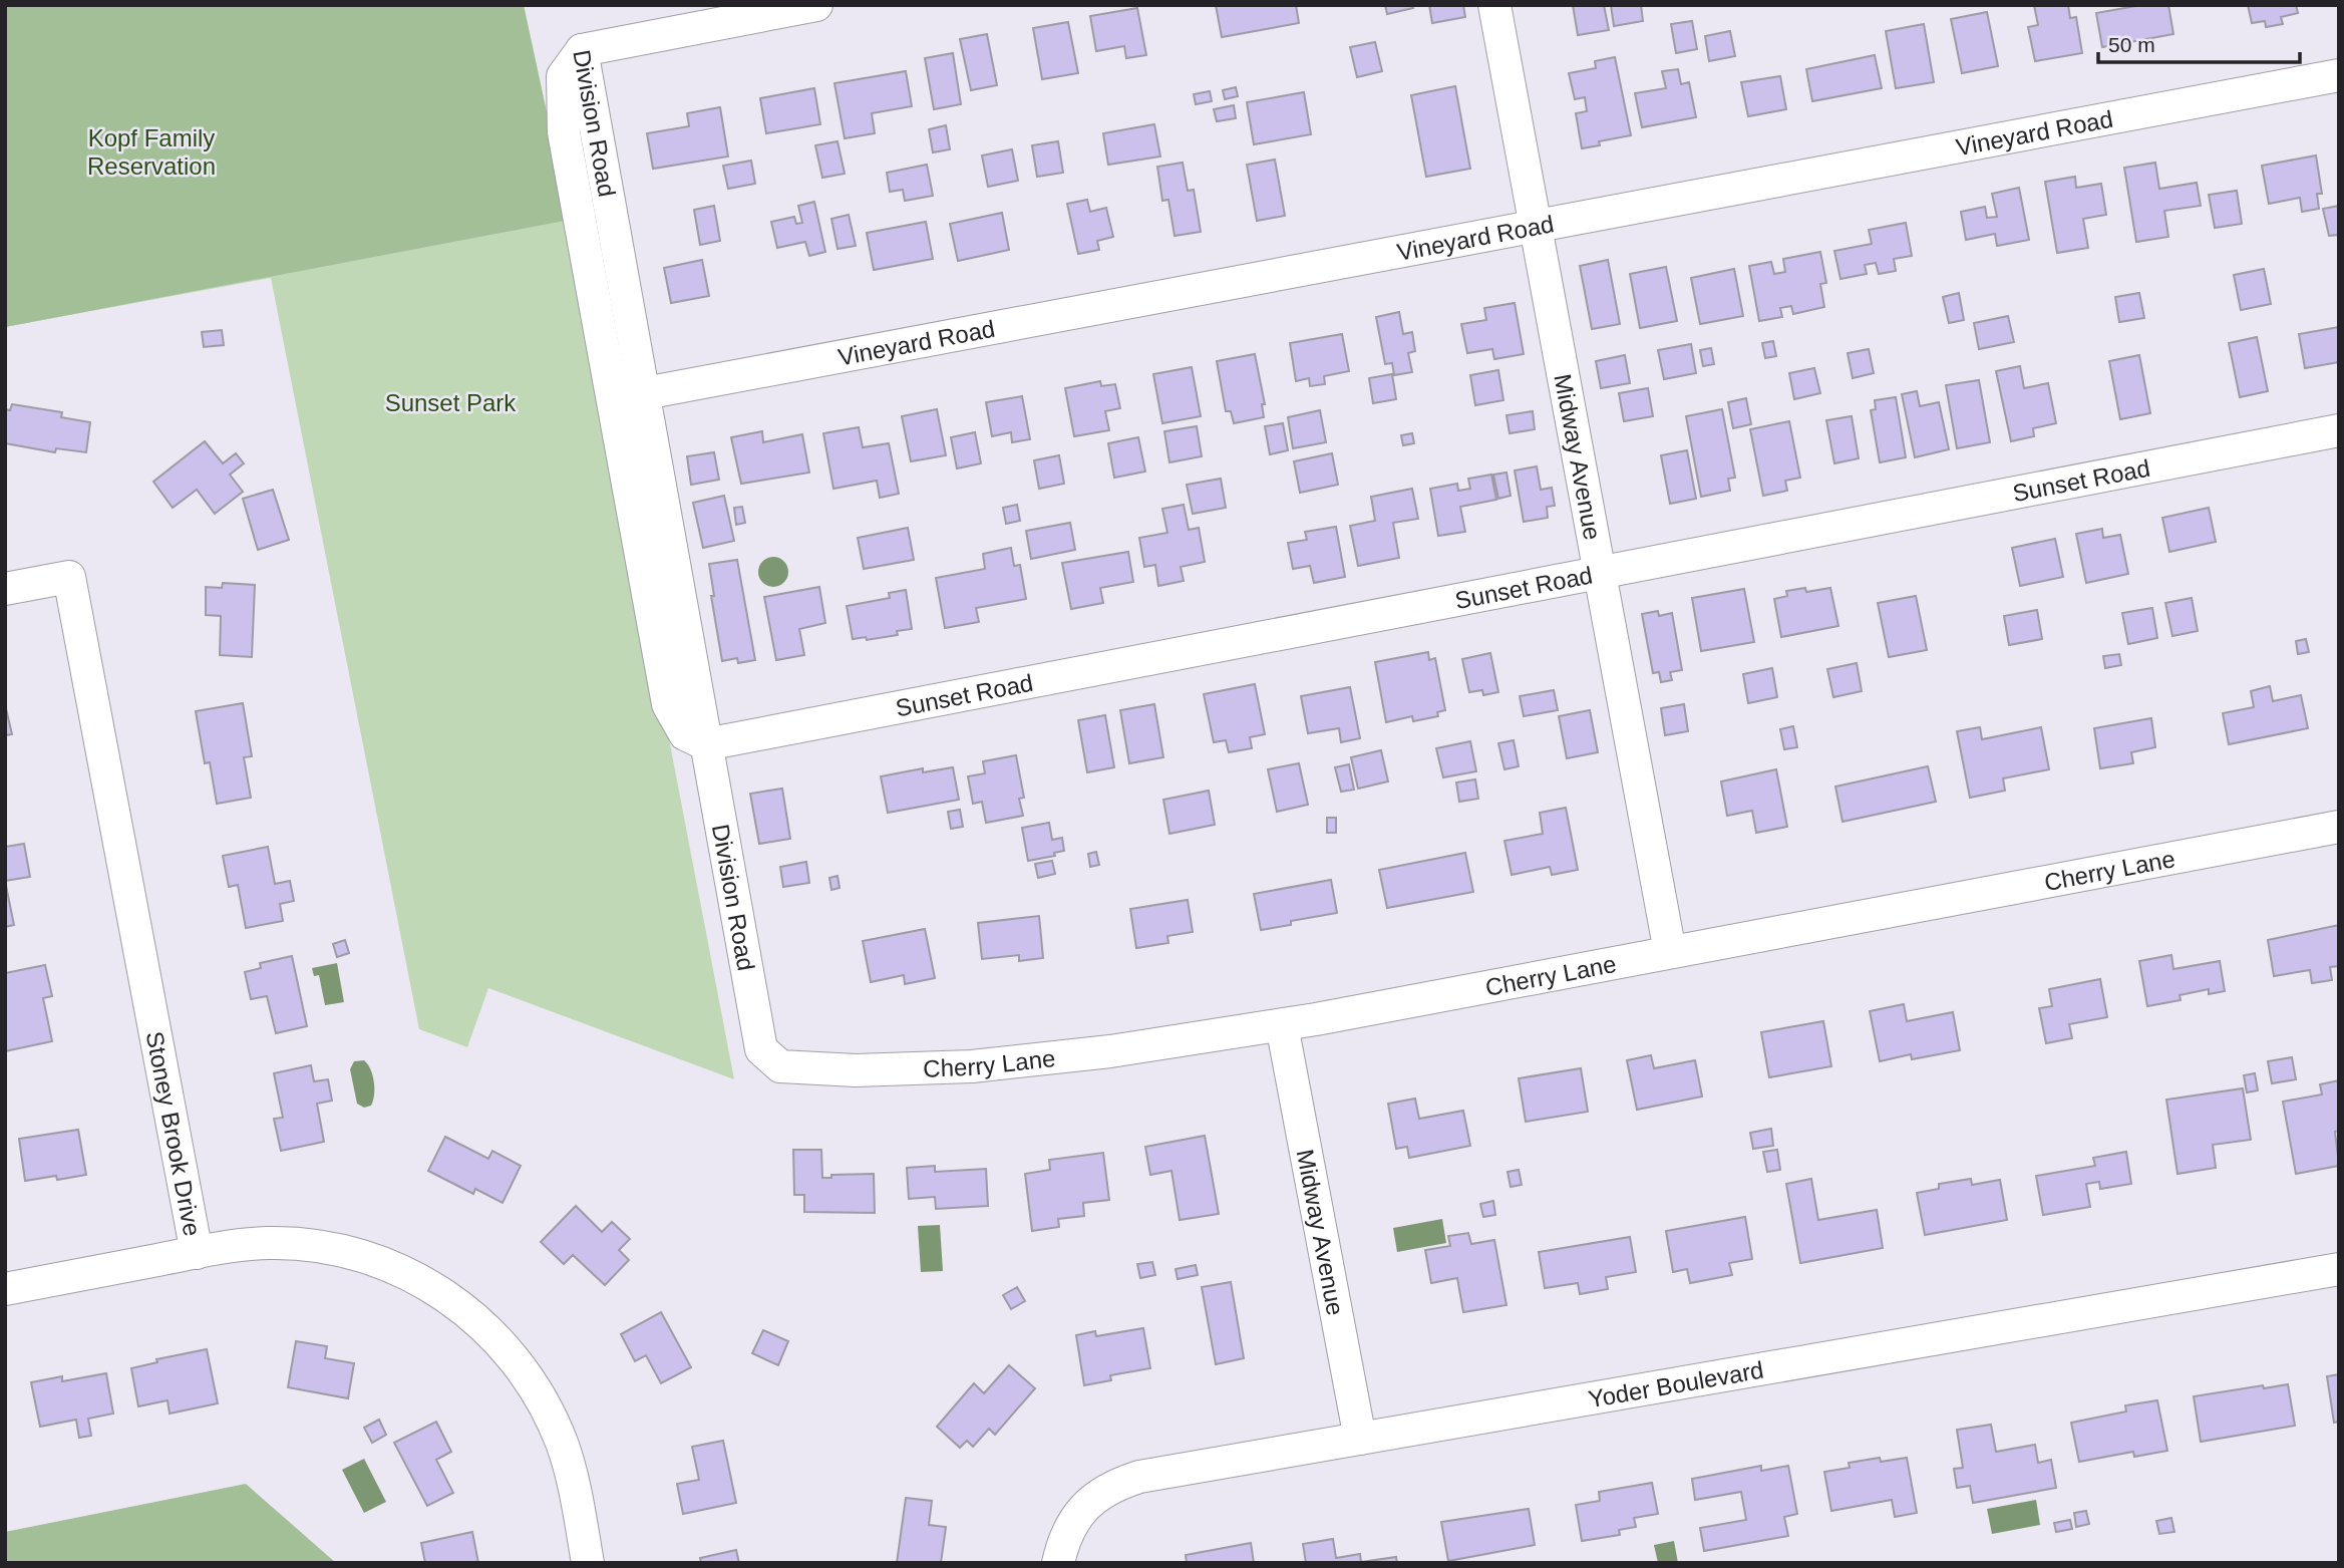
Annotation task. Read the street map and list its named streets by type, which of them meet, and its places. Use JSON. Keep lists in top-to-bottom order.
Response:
{
  "streets": {
    "street": [
      "Vineyard Road",
      "Division Road",
      "Midway Avenue",
      "Sunset Road",
      "Cherry Lane",
      "Stoney Brook Drive",
      "Yoder Boulevard"
    ]
  },
  "crossings": [
    ["Vineyard Road", "Division Road"],
    ["Vineyard Road", "Midway Avenue"],
    ["Division Road", "Sunset Road"],
    ["Division Road", "Cherry Lane"],
    ["Midway Avenue", "Sunset Road"],
    ["Midway Avenue", "Cherry Lane"],
    ["Midway Avenue", "Yoder Boulevard"]
  ],
  "parks": ["Kopf Family Reservation", "Sunset Park"],
  "scale_bar": "50 m"
}
